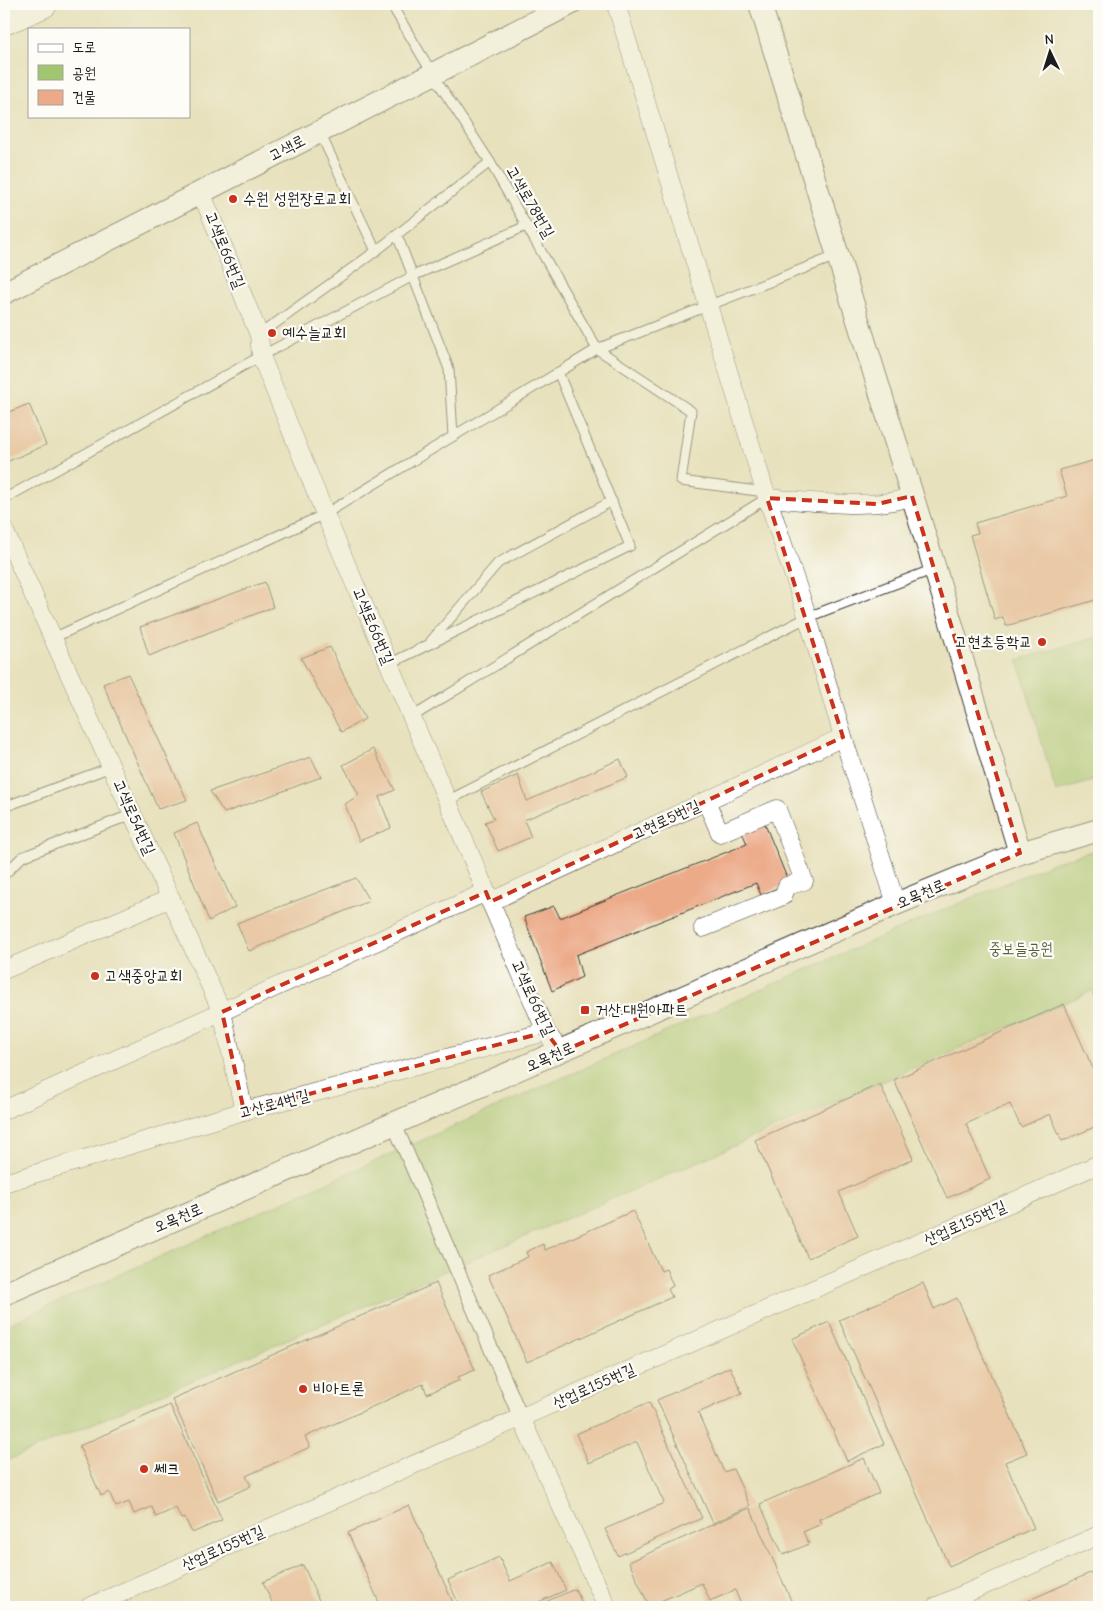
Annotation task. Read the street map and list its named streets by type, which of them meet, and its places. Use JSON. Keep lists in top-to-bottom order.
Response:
{
  "streets": {
    "street": [
      "고색로",
      "고색로66번길",
      "고색로54번길",
      "고현로5번길",
      "오목천로",
      "고산로4번길",
      "산업로155번길"
    ],
    "lane": ["고색로78번길"]
  },
  "crossings": [
    ["고색로", "고색로78번길"],
    ["고색로", "고색로66번길"],
    ["고색로66번길", "고현로5번길"],
    ["고색로66번길", "오목천로"],
    ["고색로66번길", "고산로4번길"],
    ["고색로54번길", "고현로5번길"],
    ["고색로54번길", "고산로4번길"]
  ],
  "parks": ["중보들공원"],
  "places": {
    "other": [
      "수원 성원장로교회",
      "예수늘교회",
      "고현초등학교",
      "고색중앙교회",
      "비아트론",
      "쎄크"
    ],
    "transit": ["거산.대원아파트"]
  },
  "legend": ["도로", "공원", "건물"],
  "north": "top"
}
